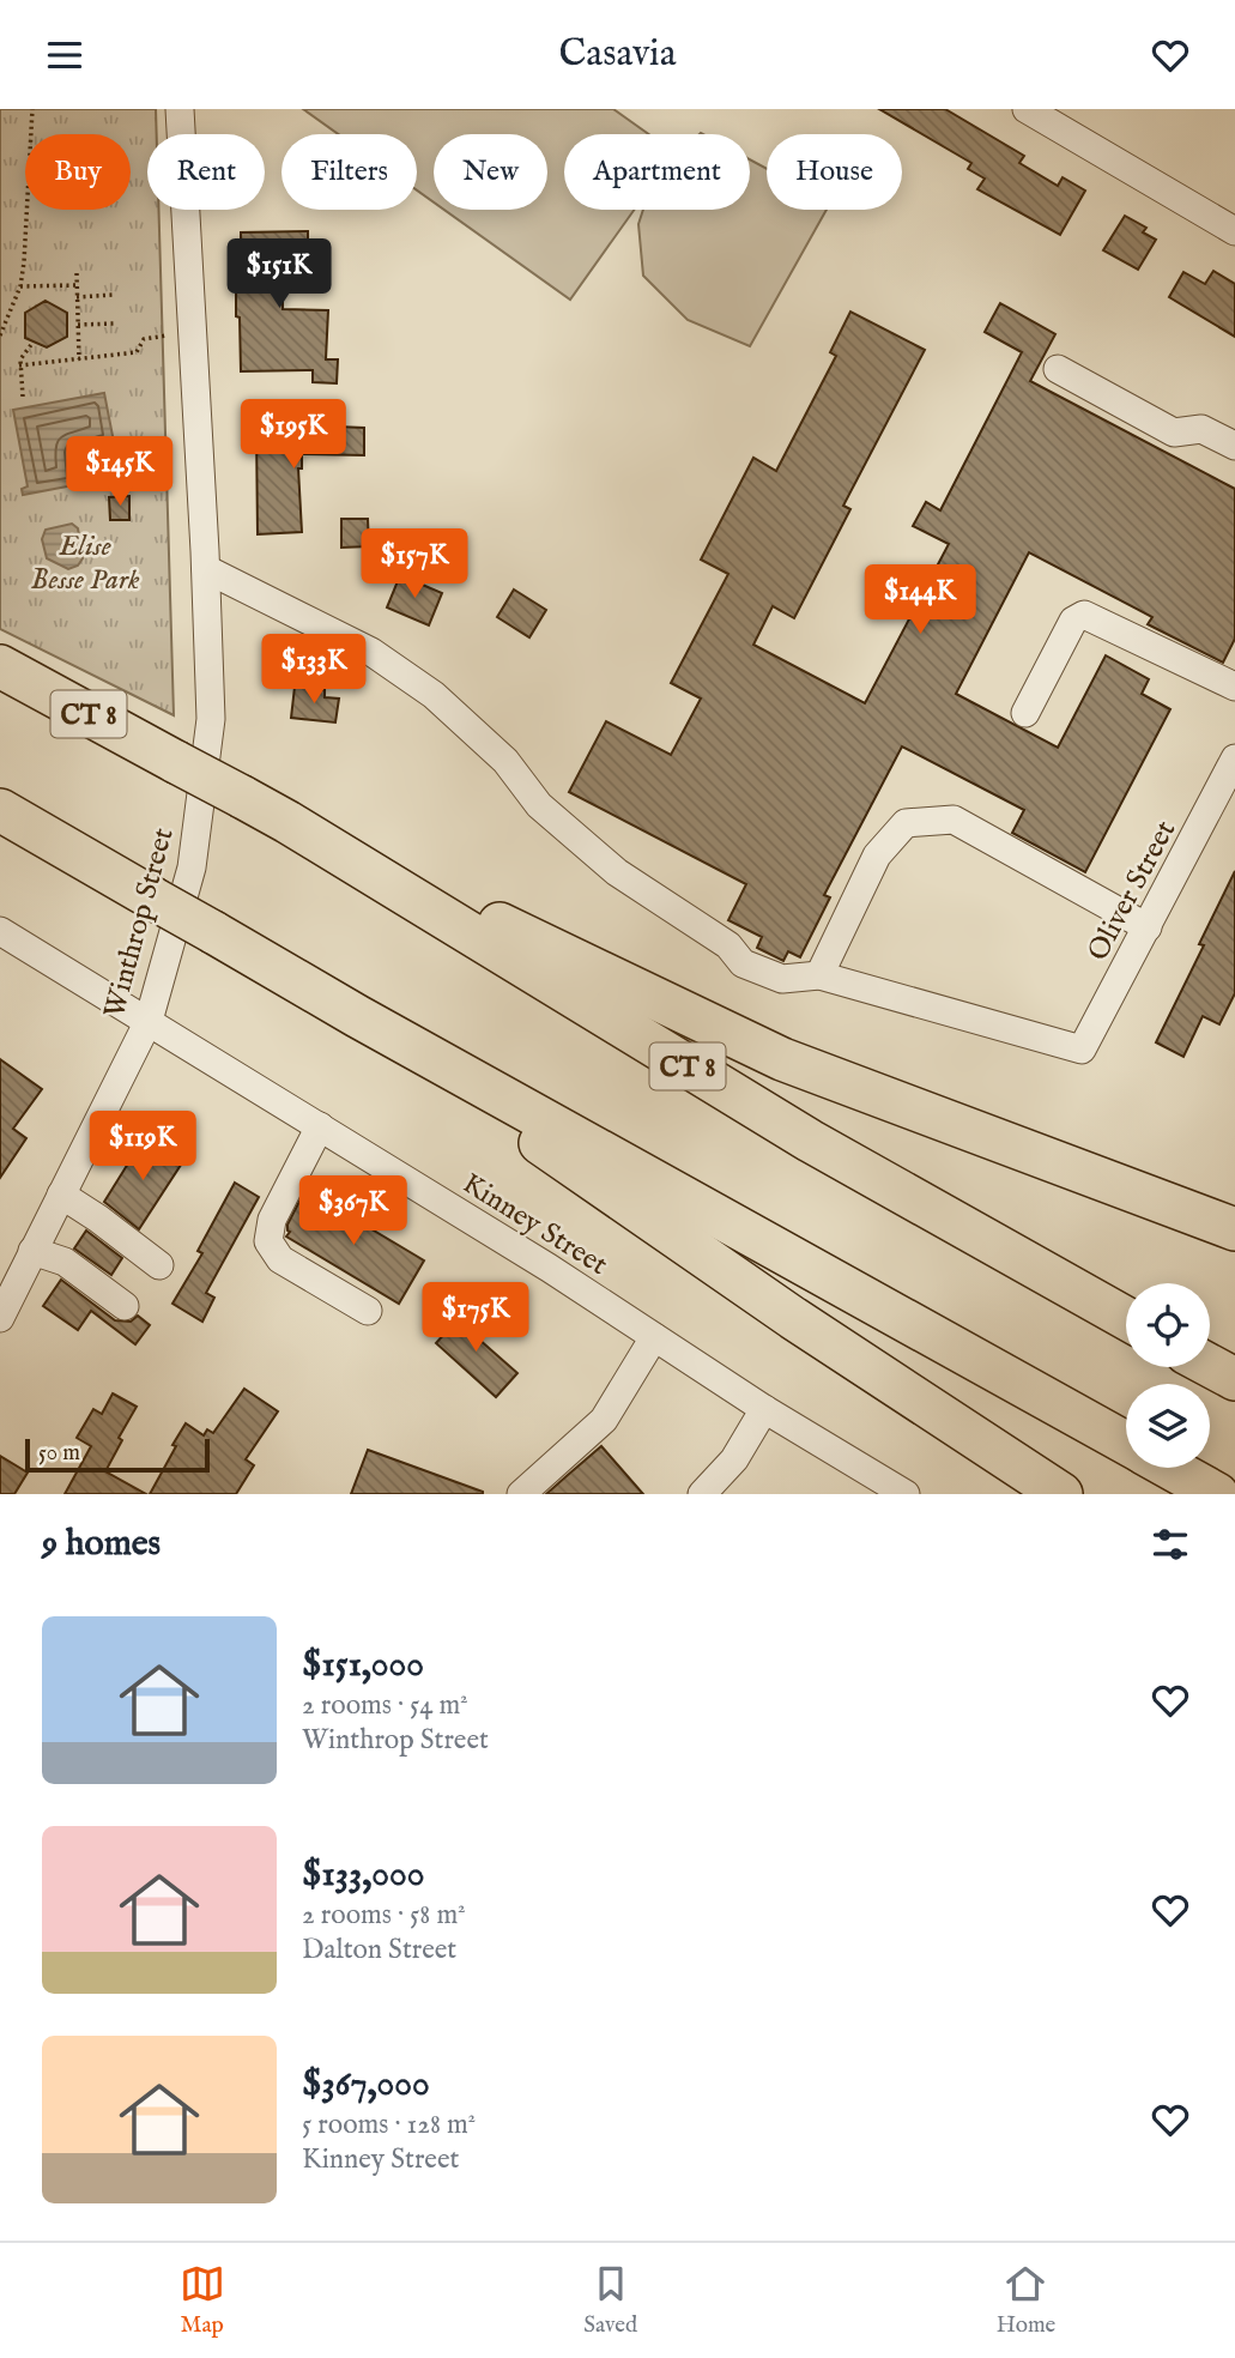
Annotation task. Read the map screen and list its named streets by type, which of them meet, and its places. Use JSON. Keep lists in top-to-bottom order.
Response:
{
  "streets": {
    "highway": ["CT 8"],
    "street": ["Oliver Street", "Winthrop Street", "Kinney Street"]
  },
  "crossings": [
    ["Winthrop Street", "Kinney Street"]
  ],
  "parks": ["Elise Besse Park"],
  "scale_bar": "50 m",
  "page": {
    "header": "Casavia",
    "chip": [
      "Buy",
      "Rent",
      "Filters",
      "New",
      "Apartment",
      "House"
    ],
    "price": [
      "$151K",
      "$195K",
      "$145K",
      "$157K",
      "$144K",
      "$133K",
      "$119K",
      "$367K",
      "$175K"
    ],
    "scale": "50 m",
    "heading": "9 homes",
    "list": [
      {
        "name": "$151,000",
        "note": "2 rooms · 54 m² · Winthrop Street"
      },
      {
        "name": "$133,000",
        "note": "2 rooms · 58 m² · Dalton Street"
      },
      {
        "name": "$367,000",
        "note": "5 rooms · 128 m² · Kinney Street"
      }
    ],
    "tabs": ["Map", "Saved", "Home"]
  }
}
